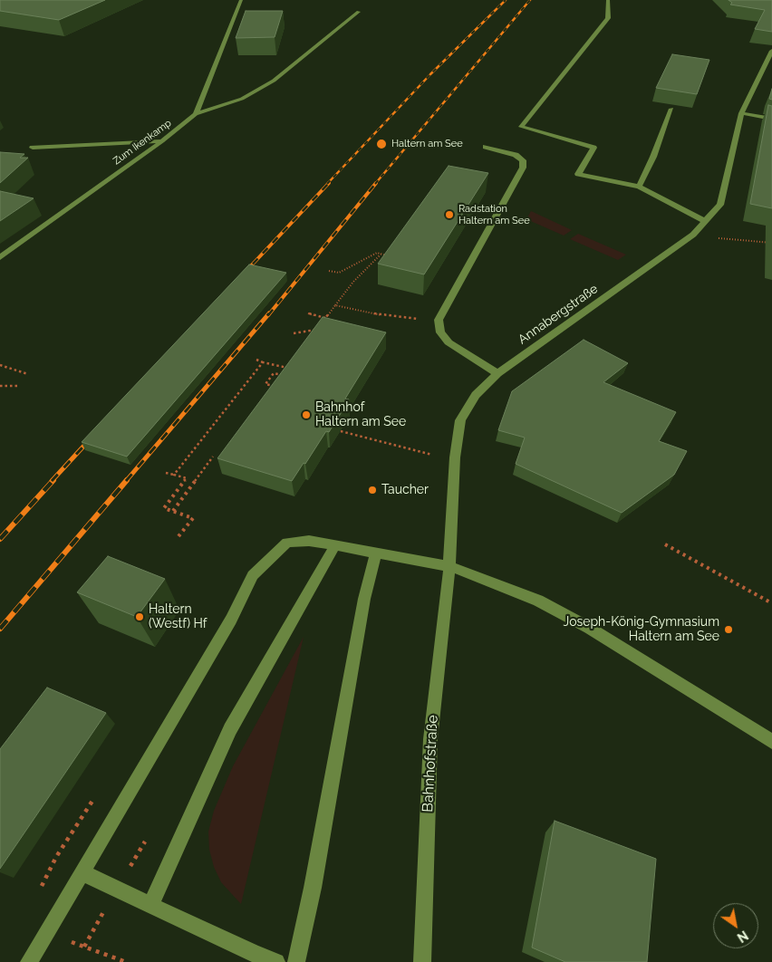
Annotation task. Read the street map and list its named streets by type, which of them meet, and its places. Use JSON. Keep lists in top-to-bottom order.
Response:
{
  "streets": {
    "street": ["Zum Ikenkamp", "Annabergstraße", "Bahnhofstraße"]
  },
  "crossings": [
    ["Annabergstraße", "Bahnhofstraße"]
  ],
  "places": [
    "Haltern am See",
    "Radstation Haltern am See",
    "Bahnhof Haltern am See",
    "Taucher",
    "Haltern (Westf) Hf",
    "Joseph-König-Gymnasium Haltern am See"
  ],
  "north": "bottom right"
}
